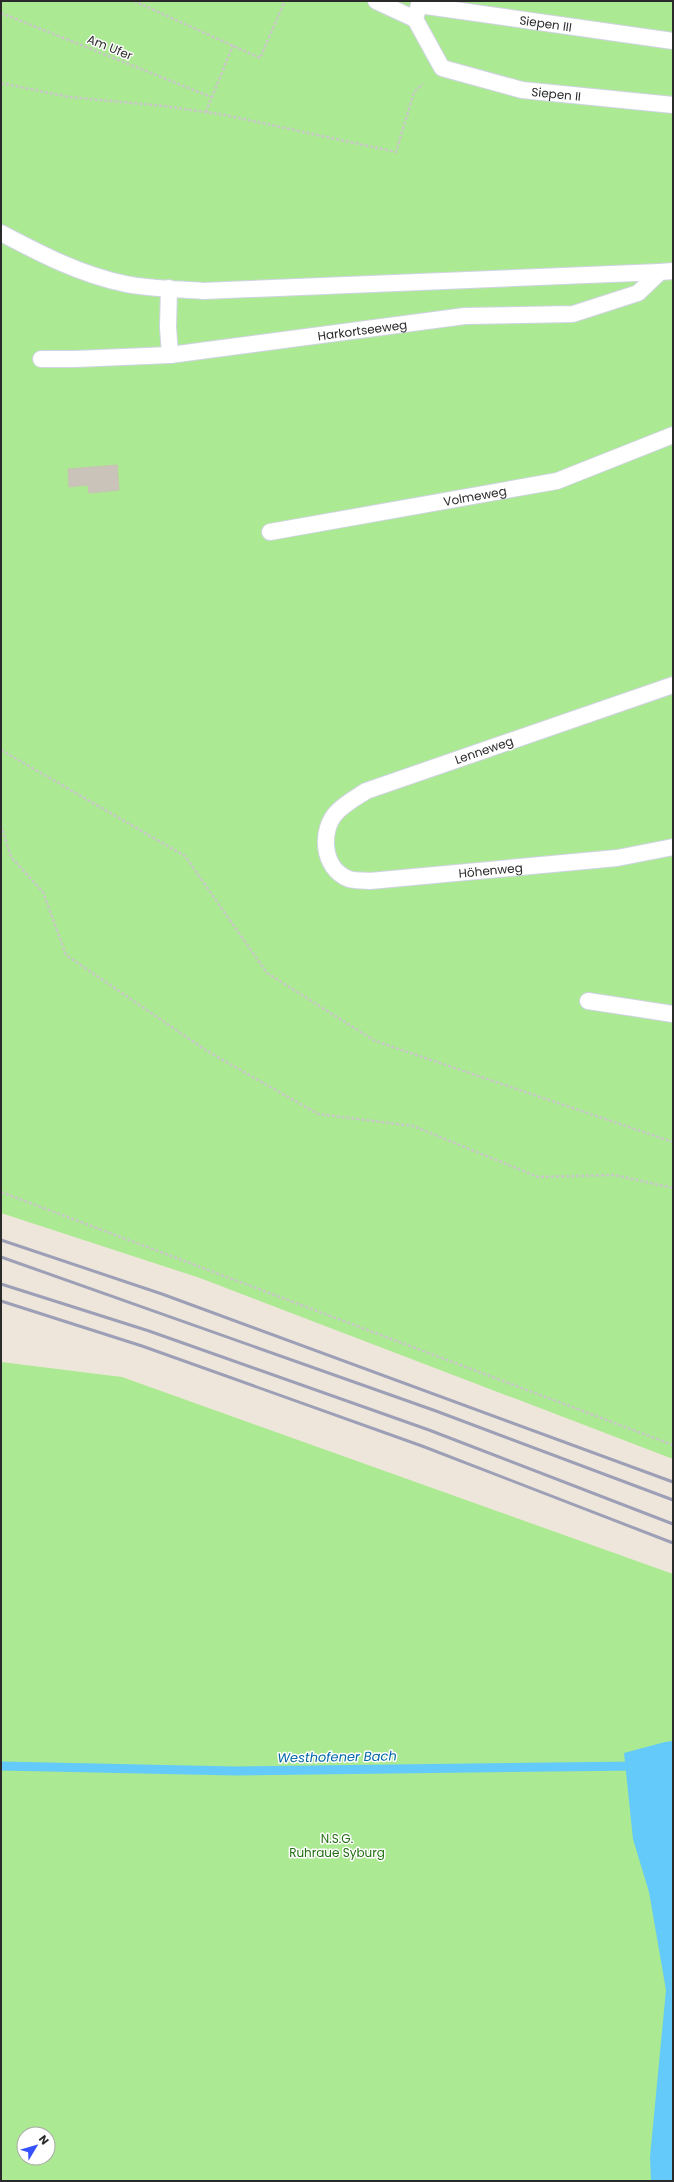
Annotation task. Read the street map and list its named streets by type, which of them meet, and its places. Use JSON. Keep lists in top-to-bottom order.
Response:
{
  "streets": {
    "lane": [
      "Siepen III",
      "Siepen II",
      "Harkortseeweg",
      "Volmeweg",
      "Lenneweg",
      "Höhenweg"
    ],
    "path": ["Am Ufer"]
  },
  "crossings": [
    ["Lenneweg", "Höhenweg"]
  ],
  "water": ["Westhofener Bach"],
  "parks": ["N.S.G. Ruhraue Syburg"],
  "north": "top right"
}
